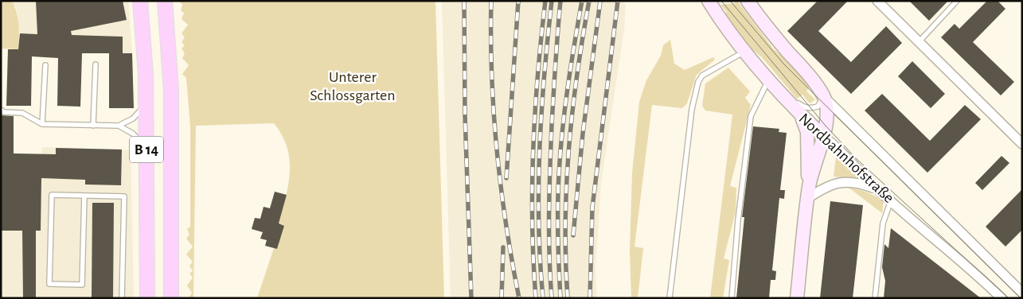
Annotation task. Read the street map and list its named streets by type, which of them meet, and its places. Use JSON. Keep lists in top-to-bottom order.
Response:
{
  "streets": {
    "main road": ["B 14"],
    "street": ["Nordbahnhofstraße"]
  },
  "parks": ["Unterer Schlossgarten"]
}
